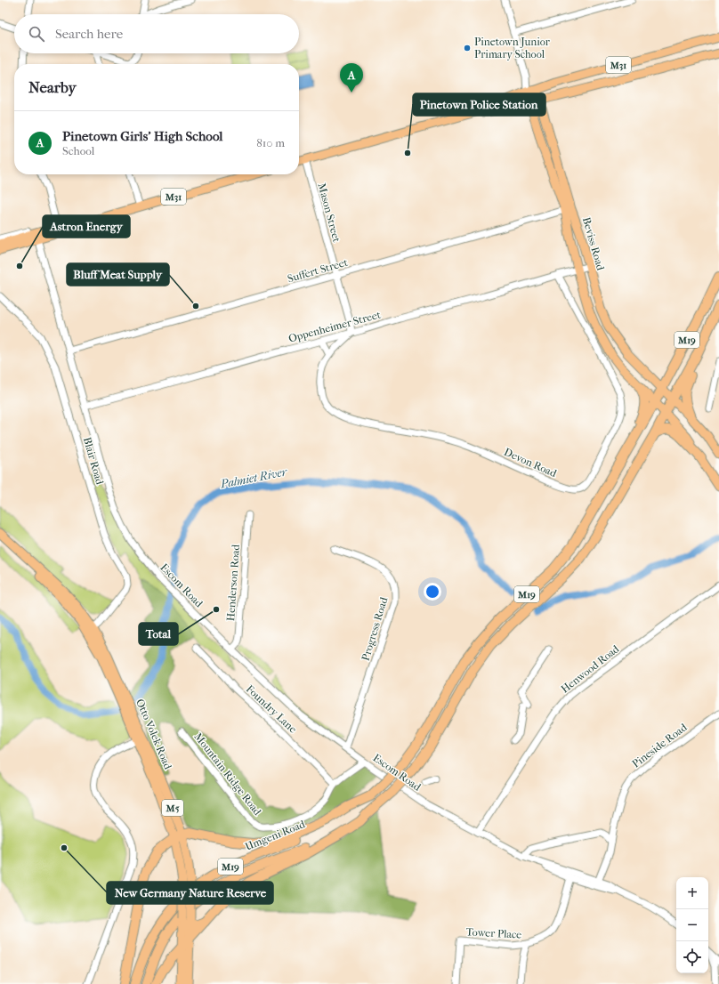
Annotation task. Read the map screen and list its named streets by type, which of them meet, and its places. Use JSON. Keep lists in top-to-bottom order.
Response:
{
  "streets": {
    "highway": ["M19", "Umgeni Road"],
    "main road": [
      "M31",
      "Beviss Road",
      "Otto Volek Road",
      "M5"
    ],
    "street": [
      "Mason Street",
      "Suffert Street",
      "Oppenheimer Street",
      "Blair Road",
      "Devon Road",
      "Henderson Road",
      "Escom Road",
      "Progress Road",
      "Henwood Road",
      "Foundry Lane",
      "Pineside Road",
      "Mountain Ridge Road",
      "Tower Place"
    ]
  },
  "crossings": [
    ["M31", "Mason Street"],
    ["M31", "Beviss Road"],
    ["M31", "Escom Road"],
    ["Mason Street", "Suffert Street"],
    ["Mason Street", "Oppenheimer Street"],
    ["Mason Street", "Devon Road"],
    ["Beviss Road", "Suffert Street"],
    ["Beviss Road", "Oppenheimer Street"],
    ["Beviss Road", "M19"],
    ["Suffert Street", "Escom Road"],
    ["Oppenheimer Street", "Devon Road"],
    ["Oppenheimer Street", "Escom Road"],
    ["M19", "Umgeni Road"],
    ["Blair Road", "Otto Volek Road"],
    ["Henderson Road", "Escom Road"],
    ["Escom Road", "Progress Road"],
    ["Escom Road", "Henwood Road"],
    ["Escom Road", "Pineside Road"],
    ["Escom Road", "Mountain Ridge Road"],
    ["Foundry Lane", "Mountain Ridge Road"]
  ],
  "water": ["Palmiet River"],
  "places": [
    "Pinetown Junior Primary School",
    "Pinetown Police Station",
    "Astron Energy",
    "Bluff Meat Supply",
    "Total",
    "New Germany Nature Reserve"
  ],
  "page": {
    "search": "Search here",
    "pins": "A",
    "heading": "Nearby",
    "list": [
      {
        "mark": "A",
        "name": "Pinetown Girls' High School",
        "note": "School",
        "value": "810 m"
      }
    ],
    "map_buttons": ["+", "−"]
  }
}
